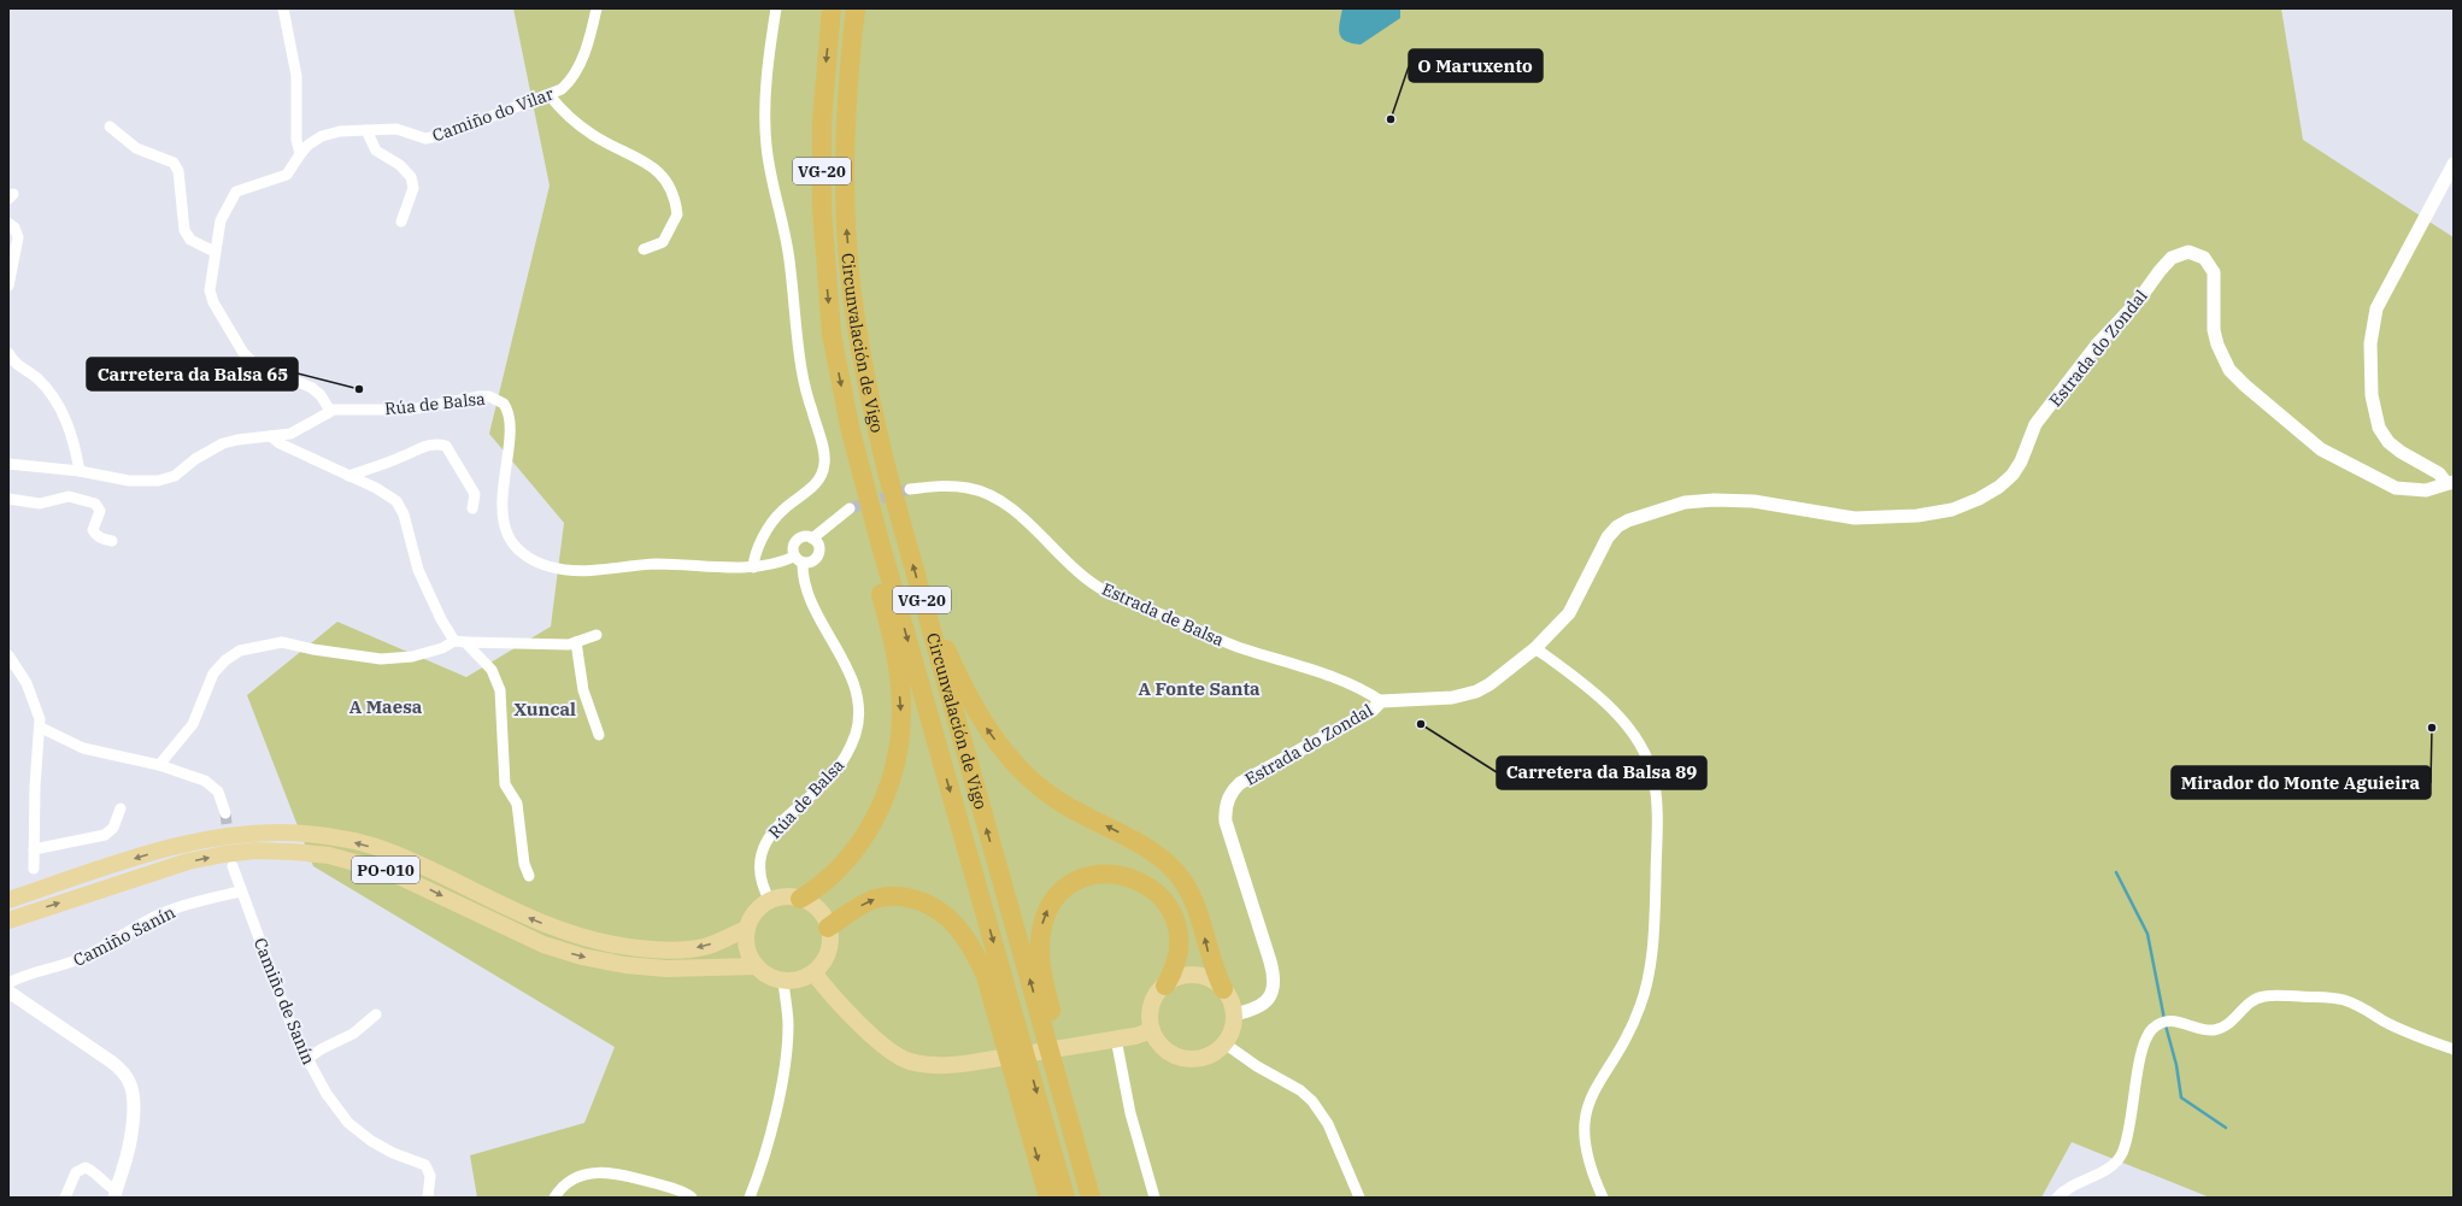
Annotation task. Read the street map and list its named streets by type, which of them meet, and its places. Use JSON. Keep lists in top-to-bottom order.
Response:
{
  "streets": {
    "highway": ["VG-20", "Circunvalación de Vigo"],
    "main road": ["PO-010"],
    "street": [
      "Camiño do Vilar",
      "Estrada do Zondal",
      "Rúa de Balsa",
      "Estrada de Balsa",
      "Camiño Sanín",
      "Camiño de Sanín"
    ]
  },
  "crossings": [
    ["Camiño do Vilar", "Rúa de Balsa"],
    ["Estrada do Zondal", "Estrada de Balsa"],
    ["Rúa de Balsa", "PO-010"],
    ["Camiño Sanín", "Camiño de Sanín"]
  ],
  "districts": ["A Fonte Santa", "A Maesa", "Xuncal"],
  "places": [
    "O Maruxento",
    "Carretera da Balsa 65",
    "Carretera da Balsa 89",
    "Mirador do Monte Aguieira"
  ]
}
